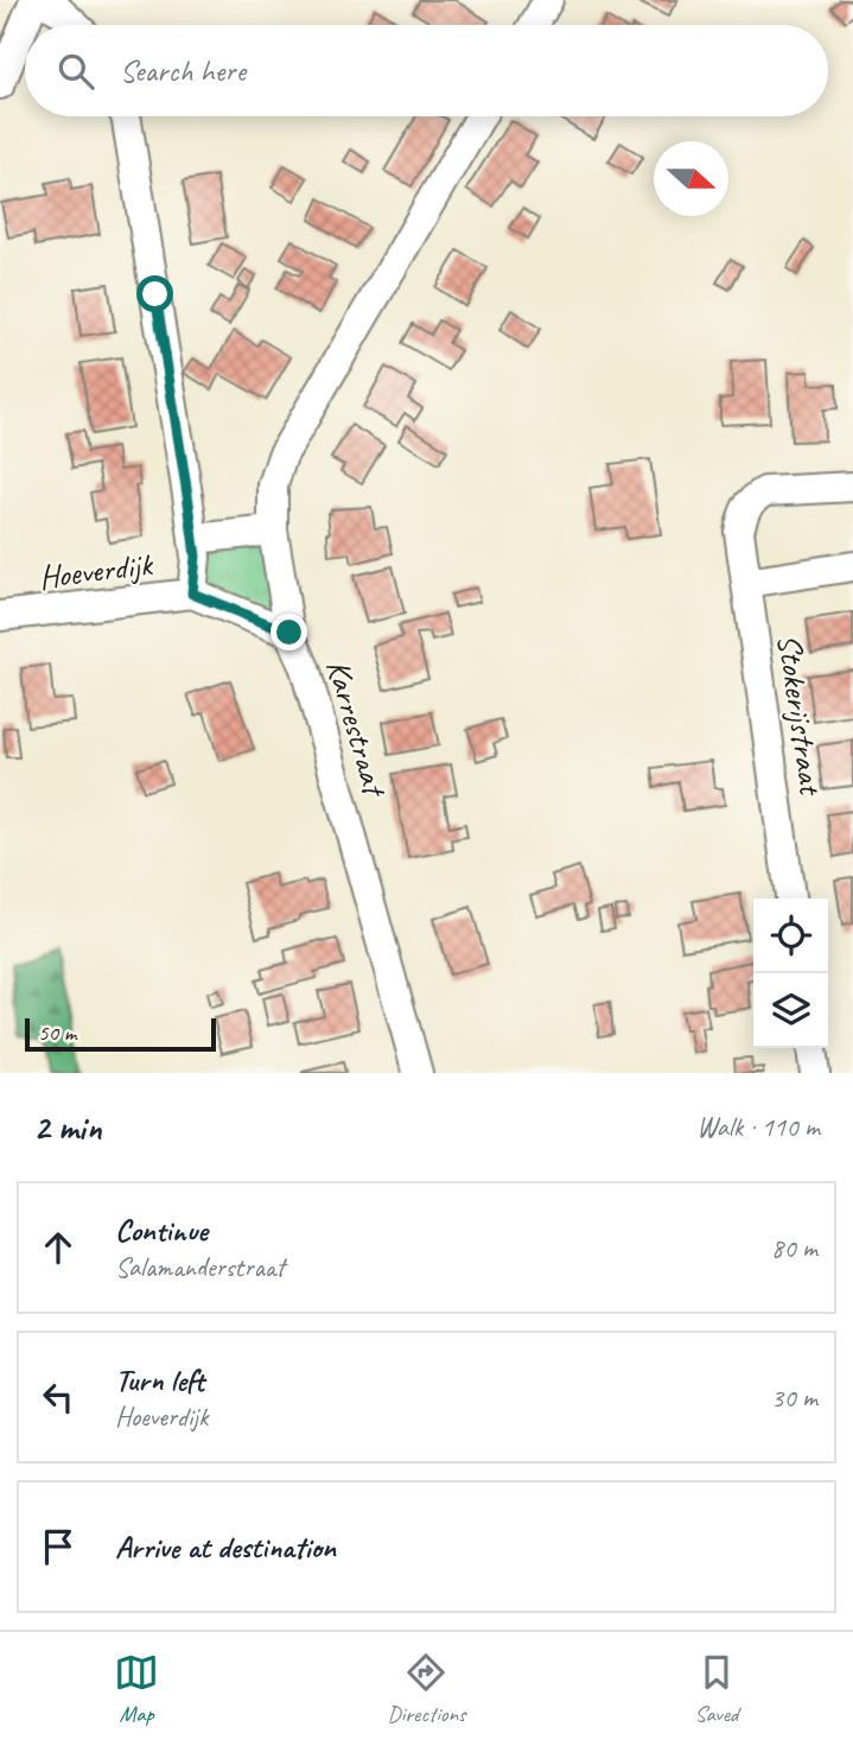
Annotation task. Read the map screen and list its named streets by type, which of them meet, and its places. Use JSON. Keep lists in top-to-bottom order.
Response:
{
  "streets": {
    "street": ["Hoeverdijk", "Stokerijstraat", "Karrestraat"]
  },
  "crossings": [
    ["Hoeverdijk", "Karrestraat"]
  ],
  "scale_bar": "50 m",
  "north": "right",
  "page": {
    "search": "Search here",
    "scale": "50 m",
    "heading": ["2 min", "Walk · 110 m"],
    "list": [
      ["Continue", "Salamanderstraat", "80 m"],
      ["Turn left", "Hoeverdijk", "30 m"],
      "Arrive at destination"
    ],
    "nav": ["Map", "Directions", "Saved"]
  }
}
